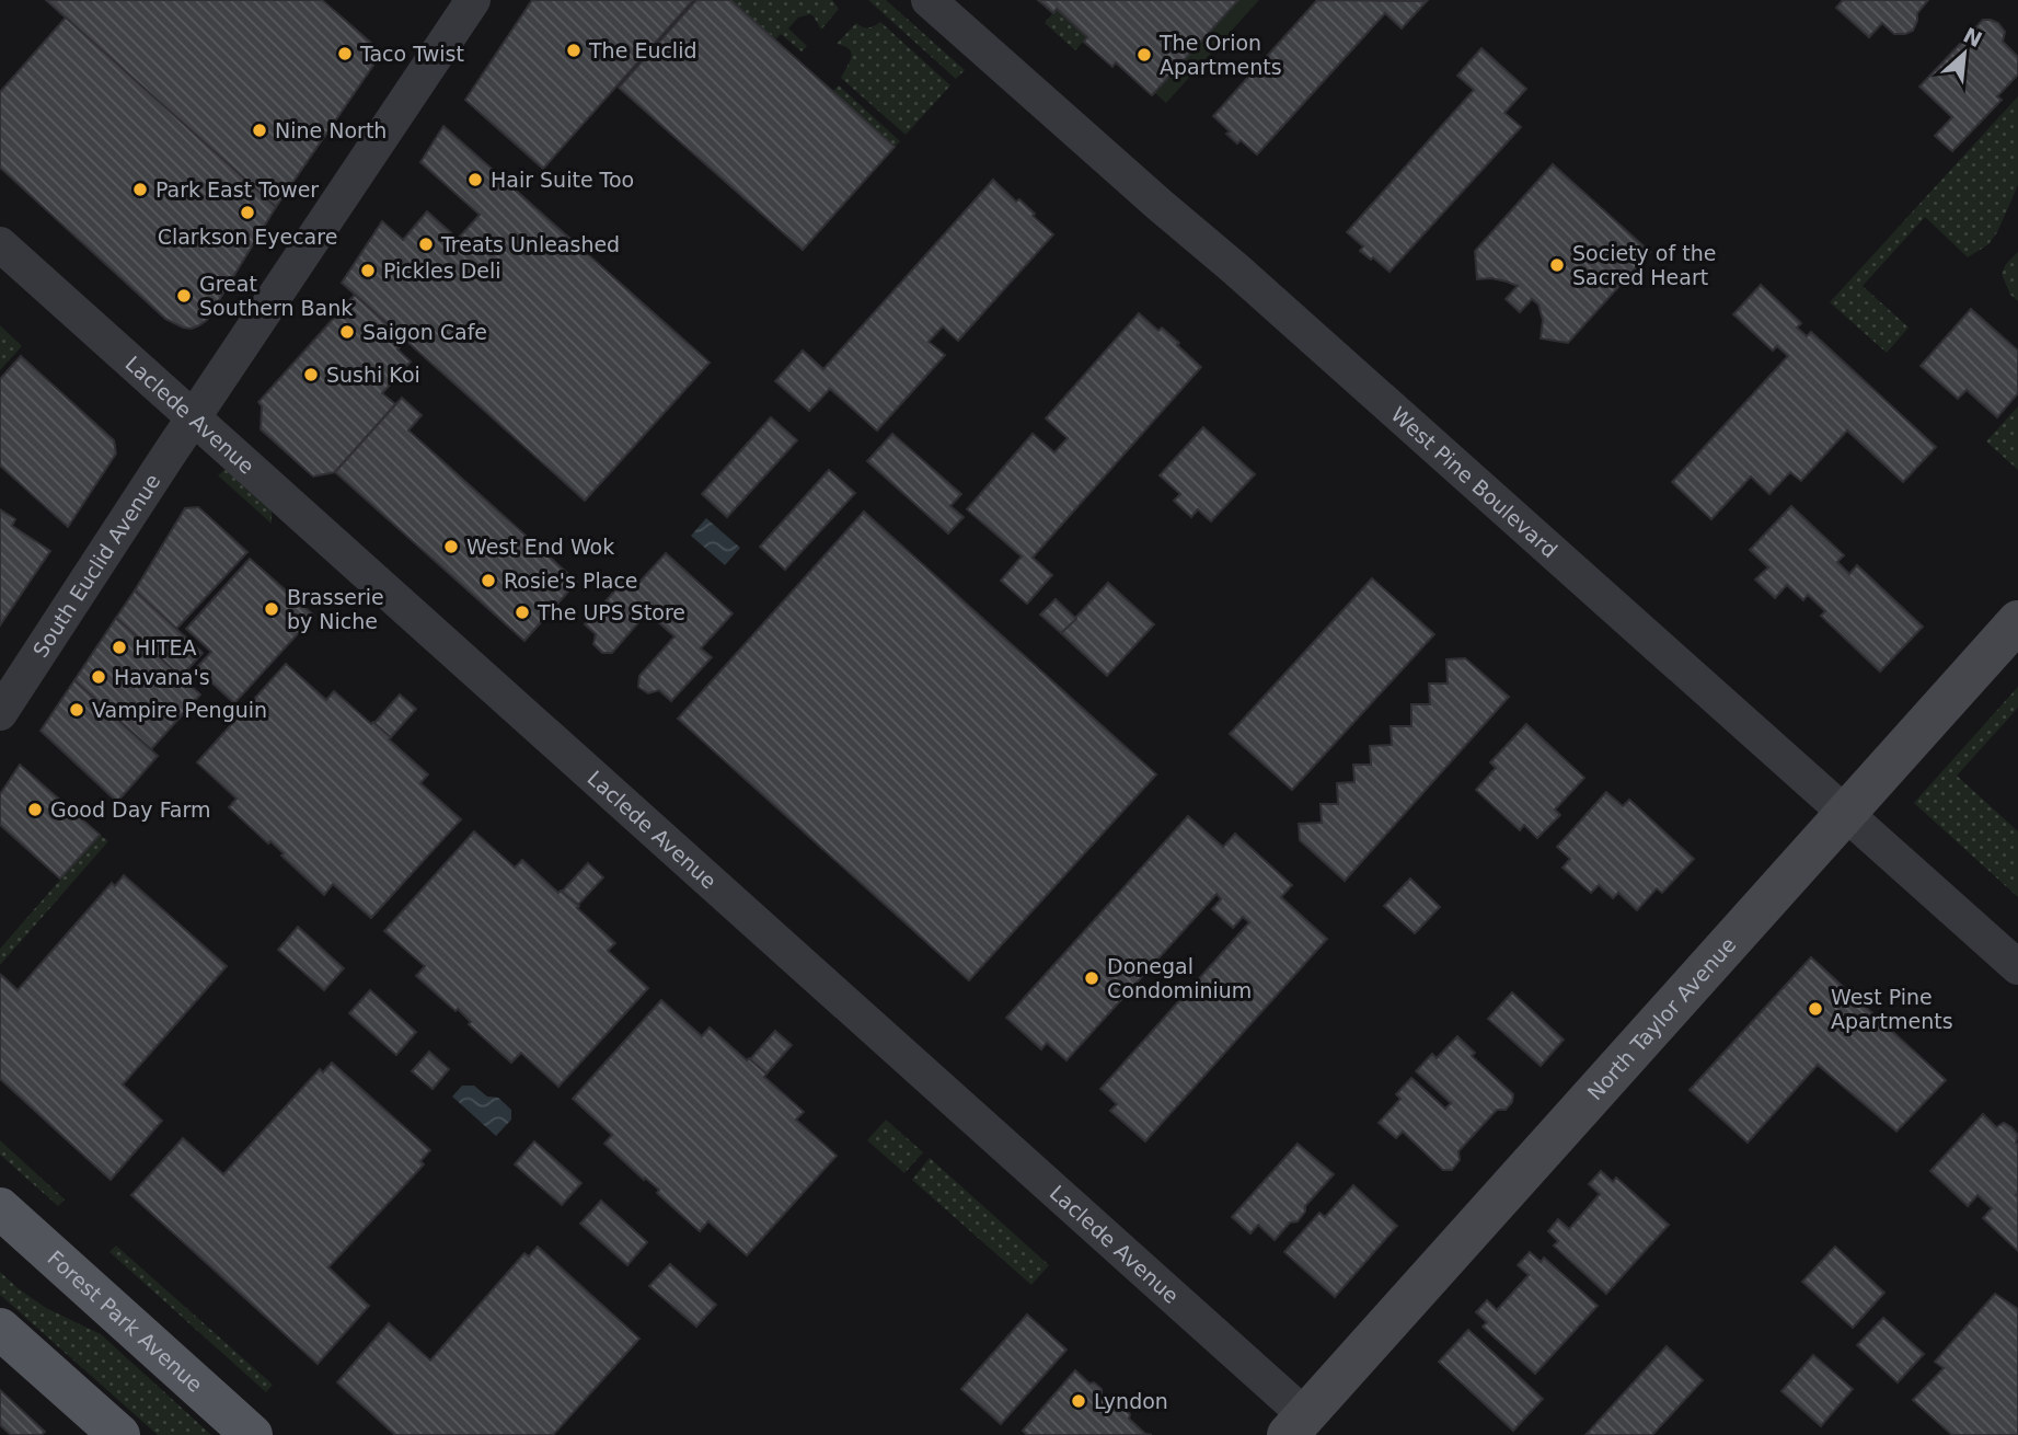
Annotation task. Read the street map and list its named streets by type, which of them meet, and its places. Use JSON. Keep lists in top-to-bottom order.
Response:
{
  "streets": {
    "main road": ["Forest Park Avenue"],
    "street": [
      "Laclede Avenue",
      "West Pine Boulevard",
      "South Euclid Avenue",
      "North Taylor Avenue"
    ]
  },
  "crossings": [
    ["Laclede Avenue", "South Euclid Avenue"],
    ["Laclede Avenue", "North Taylor Avenue"],
    ["West Pine Boulevard", "North Taylor Avenue"]
  ],
  "places": [
    "The Euclid",
    "Taco Twist",
    "The Orion Apartments",
    "Nine North",
    "Hair Suite Too",
    "Park East Tower",
    "Clarkson Eyecare",
    "Treats Unleashed",
    "Society of the Sacred Heart",
    "Pickles Deli",
    "Great Southern Bank",
    "Saigon Cafe",
    "Sushi Koi",
    "West End Wok",
    "Rosie's Place",
    "Brasserie by Niche",
    "The UPS Store",
    "HITEA",
    "Havana's",
    "Vampire Penguin",
    "Good Day Farm",
    "Donegal Condominium",
    "West Pine Apartments",
    "Lyndon"
  ],
  "north": "top right"
}
